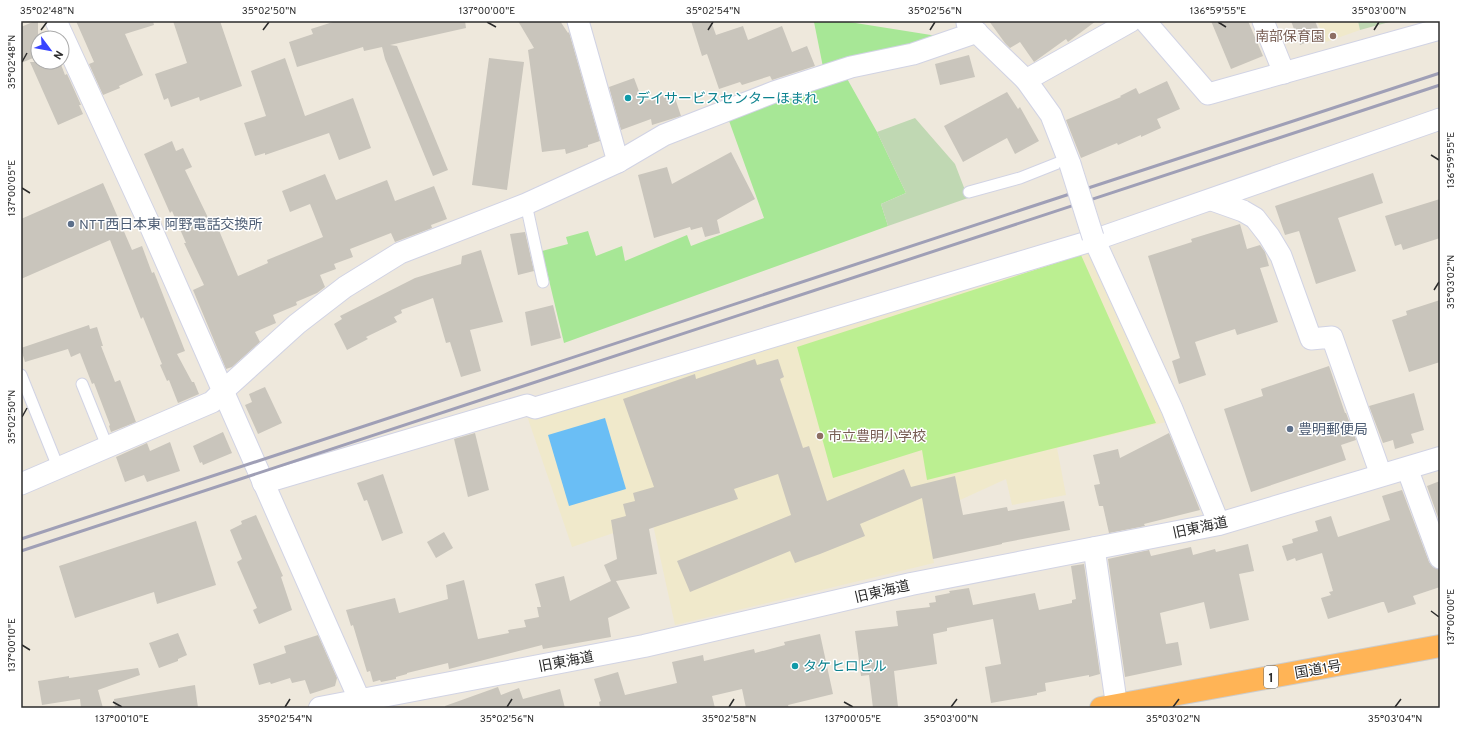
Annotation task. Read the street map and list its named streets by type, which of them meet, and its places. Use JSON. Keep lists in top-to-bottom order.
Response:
{
  "streets": {
    "highway": ["国道1号", "1"],
    "street": ["旧東海道"]
  },
  "places": [
    "南部保育園",
    "デイサービスセンターほまれ",
    "NTT西日本東 阿野電話交換所",
    "豊明郵便局",
    "市立豊明小学校",
    "タケヒロビル"
  ],
  "north": "bottom right",
  "coordinates": [
    "35°02'48\"N",
    "35°02'50\"N",
    "137°00'00\"E",
    "35°02'54\"N",
    "35°02'56\"N",
    "136°59'55\"E",
    "35°03'00\"N",
    "137°00'05\"E",
    "35°03'02\"N",
    "137°00'10\"E",
    "35°02'58\"N",
    "35°03'04\"N"
  ]
}
